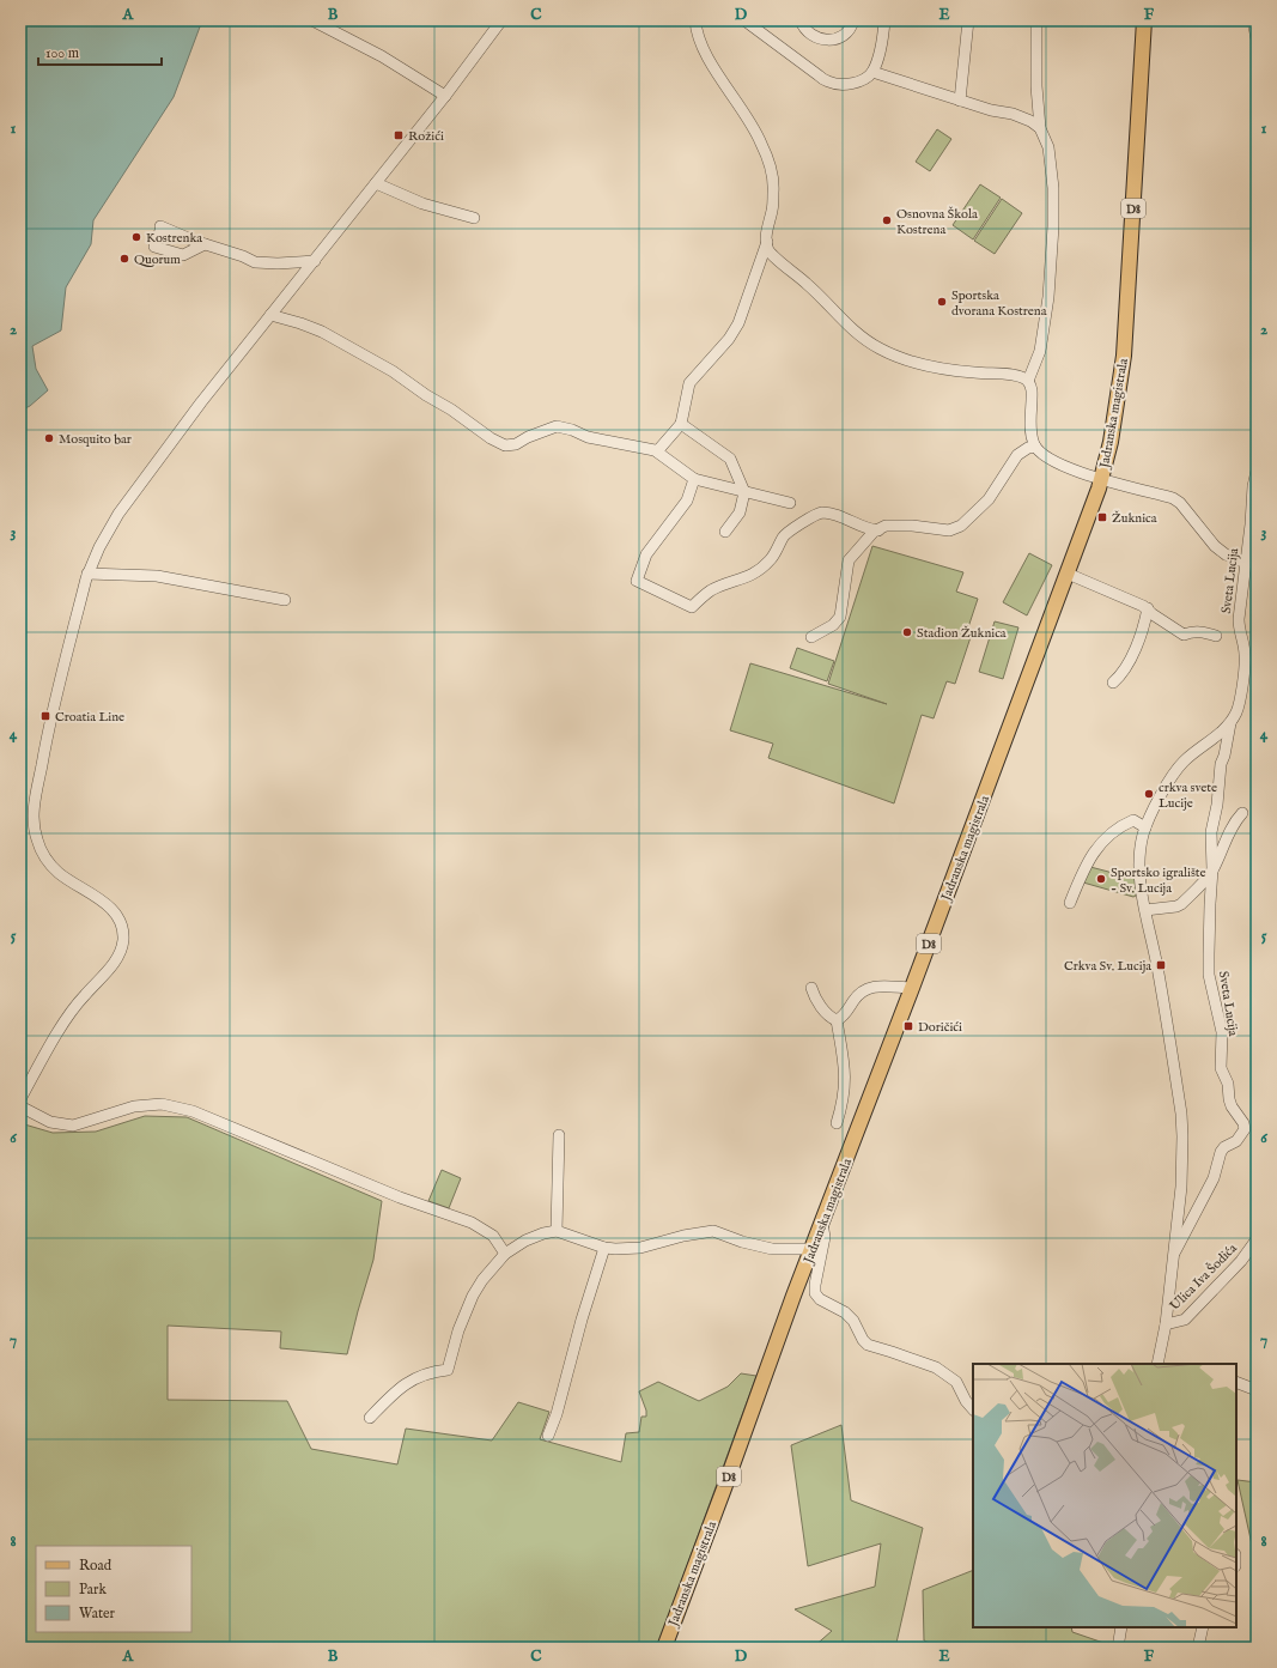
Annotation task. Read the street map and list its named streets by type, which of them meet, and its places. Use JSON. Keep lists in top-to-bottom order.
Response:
{
  "streets": {
    "main road": ["D8", "Jadranska magistrala"],
    "street": ["Sveta Lucija", "Ulica Iva Šodića"]
  },
  "crossings": [
    ["Sveta Lucija", "Ulica Iva Šodića"]
  ],
  "places": {
    "transit": [
      "Rožići",
      "Žuknica",
      "Croatia Line",
      "Crkva Sv. Lucija",
      "Doričići"
    ],
    "other": [
      "Osnovna Škola Kostrena",
      "Kostrenka",
      "Quorum",
      "Sportska dvorana Kostrena",
      "Mosquito bar",
      "Stadion Žuknica",
      "crkva svete Lucije",
      "Sportsko igralište - Sv. Lucija"
    ]
  },
  "legend": ["Road", "Park", "Water"],
  "scale_bar": "100 m",
  "grid": {
    "columns": [
      "A",
      "B",
      "C",
      "D",
      "E",
      "F"
    ],
    "rows": [
      "1",
      "2",
      "3",
      "4",
      "5",
      "6",
      "7",
      "8"
    ]
  }
}
